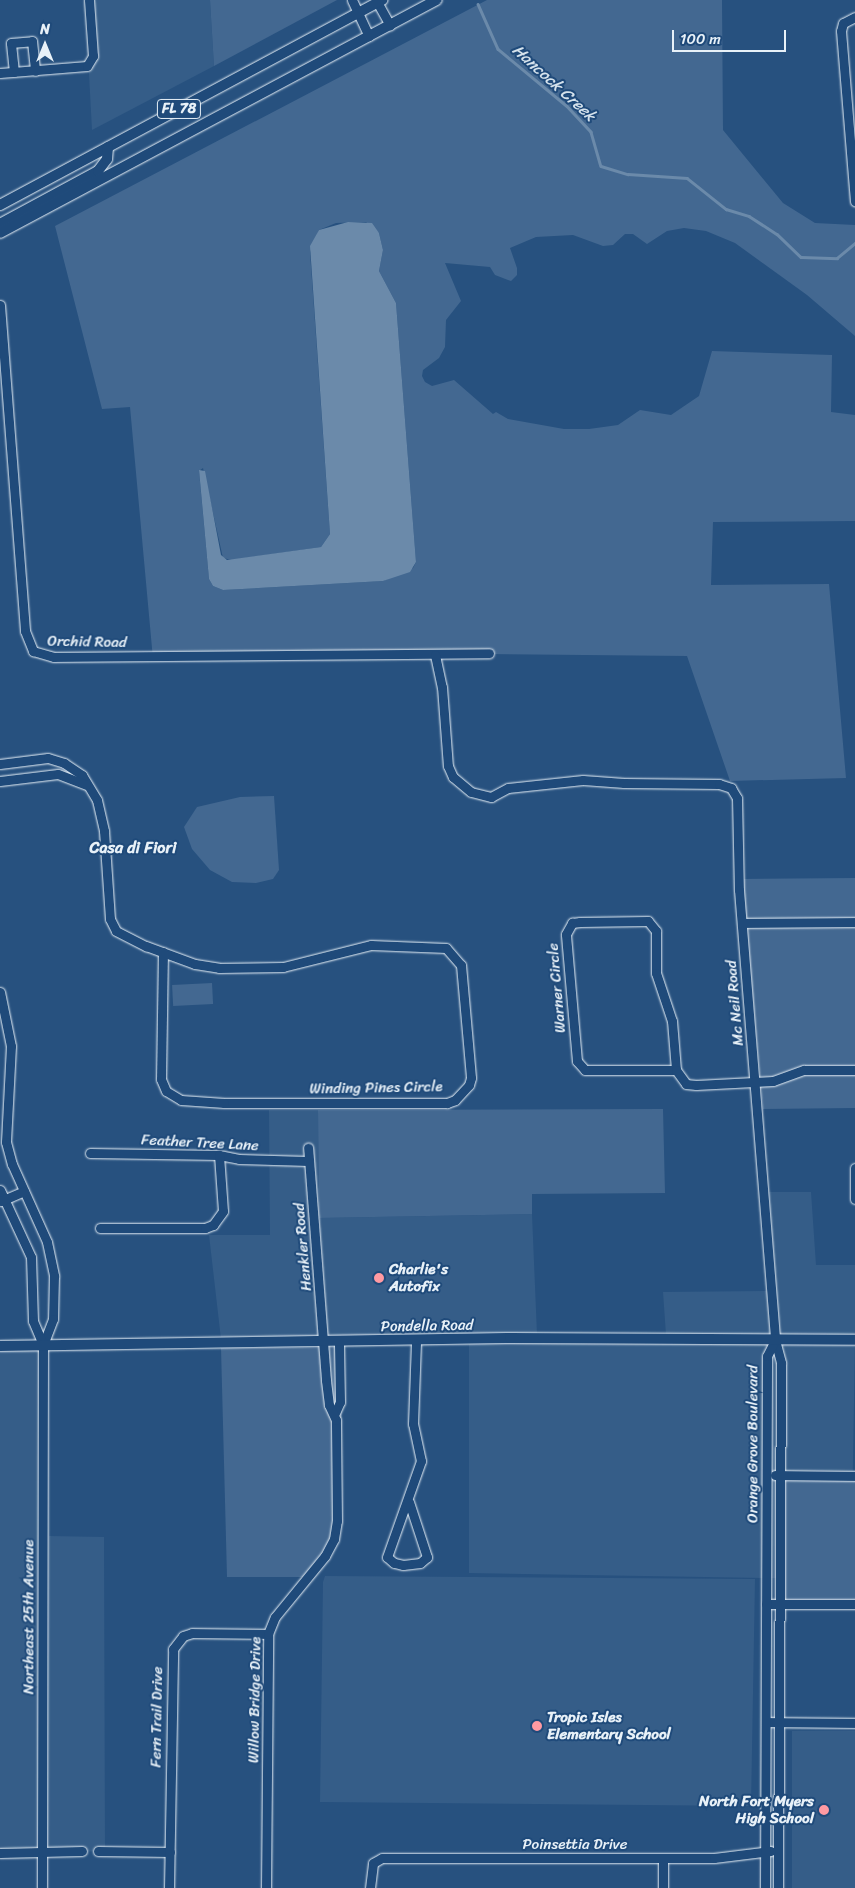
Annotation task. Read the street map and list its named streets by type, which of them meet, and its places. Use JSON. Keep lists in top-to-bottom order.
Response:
{
  "streets": {
    "main road": ["FL 78", "Pondella Road"],
    "street": [
      "Orchid Road",
      "Warner Circle",
      "Mc Neil Road",
      "Winding Pines Circle",
      "Feather Tree Lane",
      "Henkler Road",
      "Orange Grove Boulevard",
      "Northeast 25th Avenue",
      "Willow Bridge Drive",
      "Fern Trail Drive",
      "Poinsettia Drive"
    ]
  },
  "crossings": [
    ["Orchid Road", "Mc Neil Road"],
    ["Mc Neil Road", "Pondella Road"],
    ["Mc Neil Road", "Orange Grove Boulevard"],
    ["Feather Tree Lane", "Henkler Road"],
    ["Henkler Road", "Pondella Road"],
    ["Henkler Road", "Willow Bridge Drive"],
    ["Pondella Road", "Orange Grove Boulevard"],
    ["Pondella Road", "Northeast 25th Avenue"],
    ["Pondella Road", "Willow Bridge Drive"],
    ["Orange Grove Boulevard", "Poinsettia Drive"],
    ["Willow Bridge Drive", "Fern Trail Drive"]
  ],
  "districts": ["Casa di Fiori"],
  "water": ["Hancock Creek"],
  "places": ["Charlie's Autofix", "Tropic Isles Elementary School", "North Fort Myers High School"],
  "scale_bar": "100 m",
  "north": "top"
}
